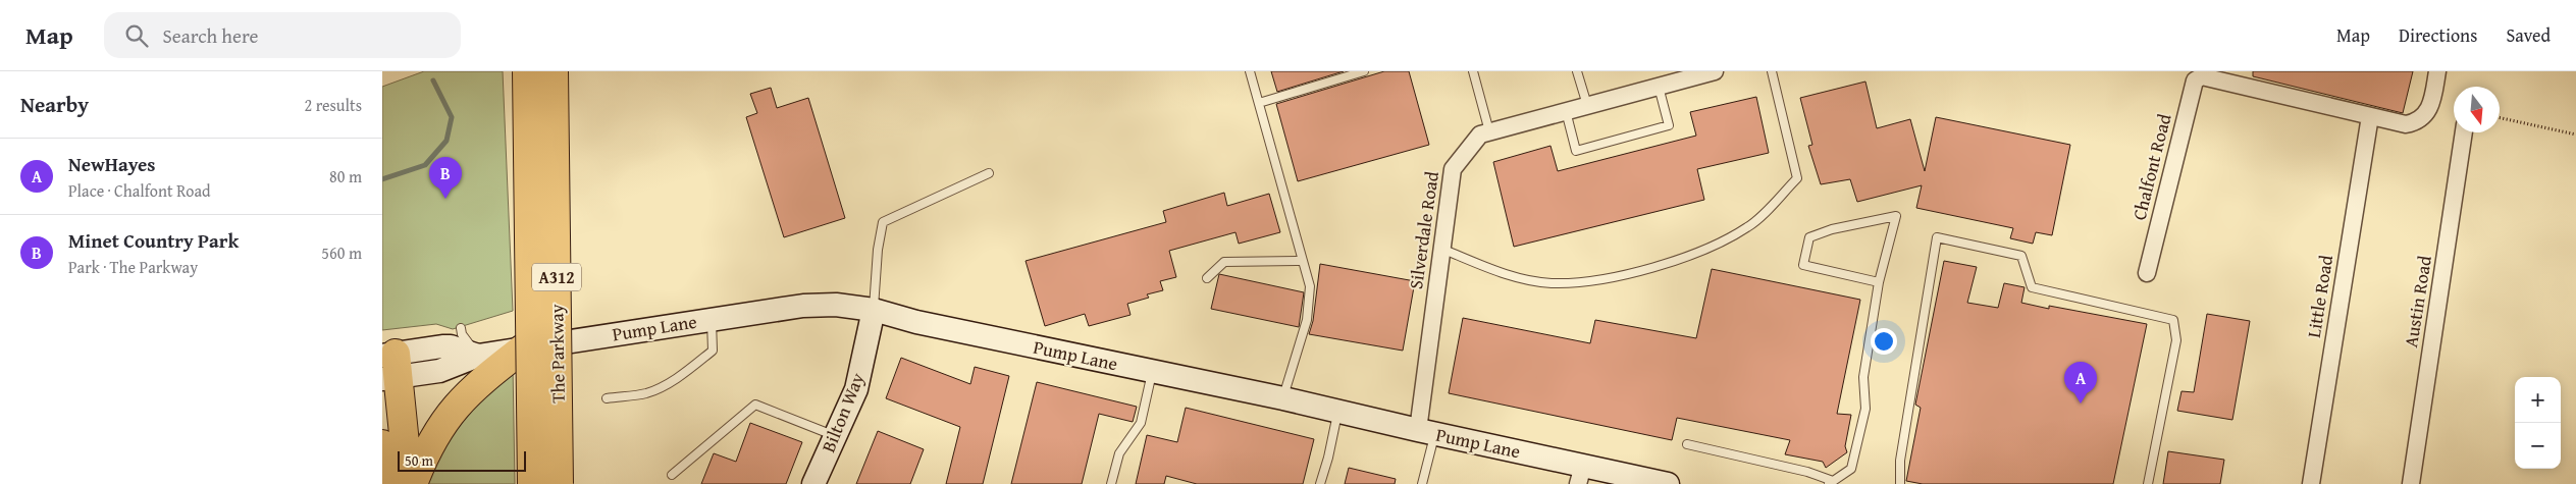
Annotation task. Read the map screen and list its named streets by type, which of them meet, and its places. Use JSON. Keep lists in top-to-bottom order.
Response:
{
  "streets": {
    "highway": ["A312", "The Parkway"],
    "street": [
      "Chalfont Road",
      "Silverdale Road",
      "Little Road",
      "Austin Road",
      "Pump Lane",
      "Bilton Way"
    ]
  },
  "crossings": [
    ["Chalfont Road", "Little Road"],
    ["Silverdale Road", "Pump Lane"],
    ["Pump Lane", "Bilton Way"]
  ],
  "scale_bar": "50 m",
  "north": "bottom",
  "page": {
    "header": "Map",
    "search": "Search here",
    "nav": ["Map", "Directions", "Saved"],
    "heading": ["Nearby", "2 results"],
    "list": [
      {
        "mark": "A",
        "name": "NewHayes",
        "note": "Place · Chalfont Road",
        "value": "80 m"
      },
      {
        "mark": "B",
        "name": "Minet Country Park",
        "note": "Park · The Parkway",
        "value": "560 m"
      }
    ],
    "pins": ["B", "A"],
    "map_buttons": ["+", "−"],
    "scale": "50 m"
  }
}
